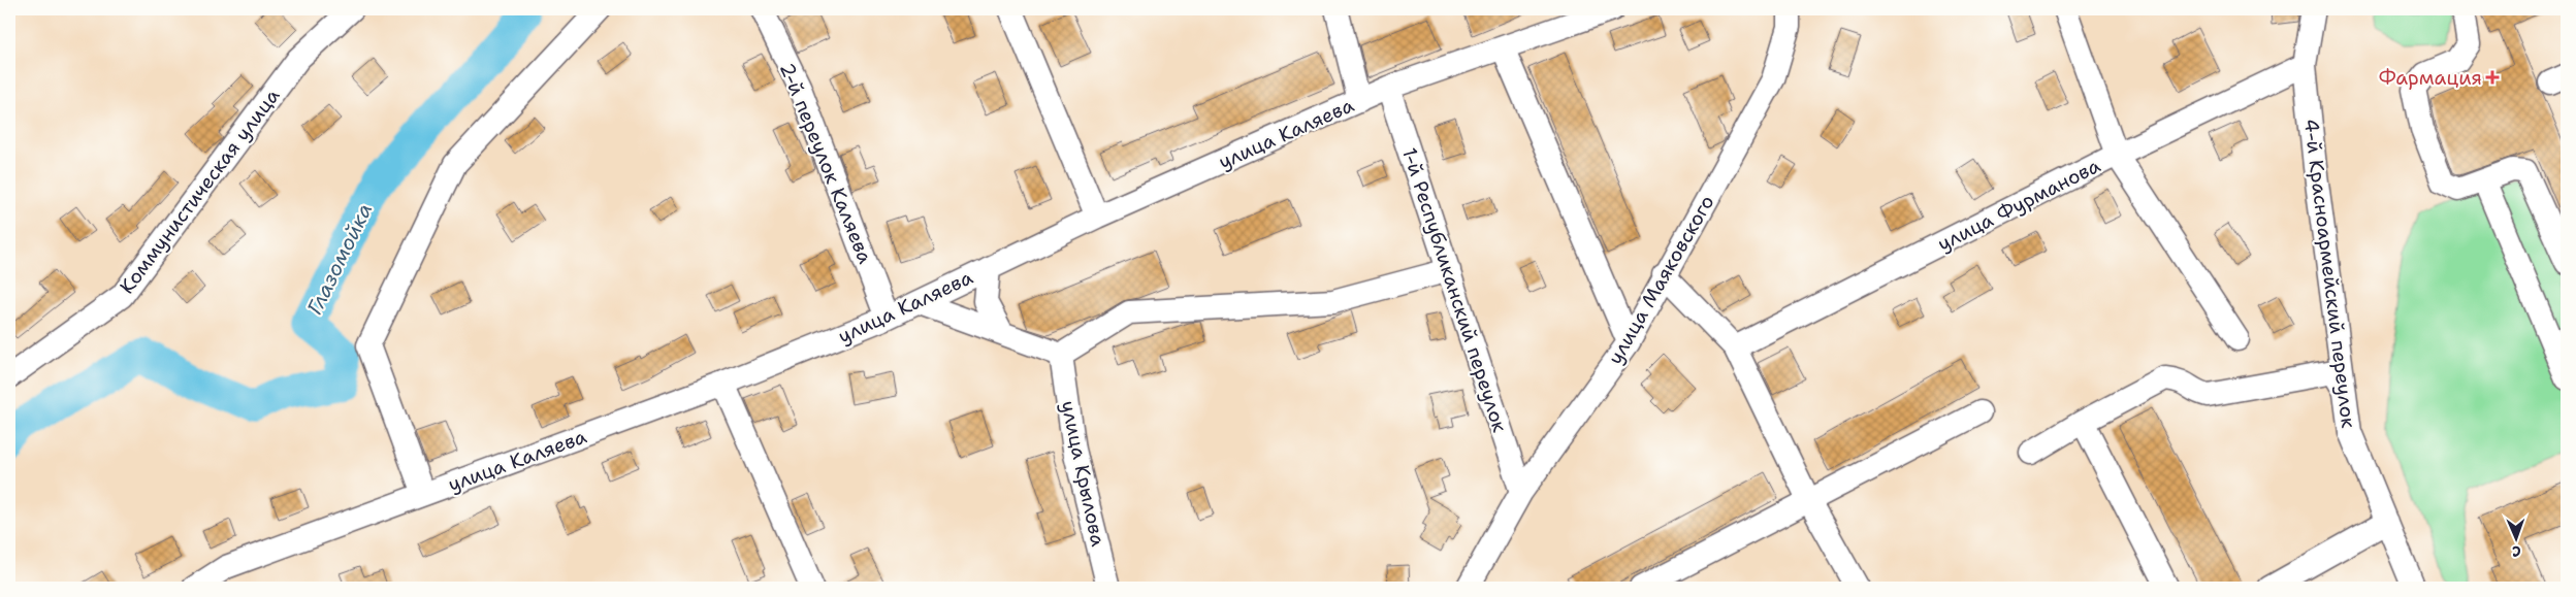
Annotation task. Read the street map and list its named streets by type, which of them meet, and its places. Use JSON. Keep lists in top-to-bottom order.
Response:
{
  "streets": {
    "street": [
      "улица Каляева",
      "2-й переулок Каляева",
      "Коммунистическая улица",
      "улица Фурманова",
      "4-й Красноармейский переулок",
      "улица Маяковского",
      "1-й Республиканский переулок",
      "улица Крылова"
    ]
  },
  "crossings": [
    ["улица Каляева", "2-й переулок Каляева"],
    ["улица Каляева", "1-й Республиканский переулок"],
    ["улица Фурманова", "4-й Красноармейский переулок"],
    ["улица Маяковского", "1-й Республиканский переулок"]
  ],
  "water": ["Глазомойка"],
  "places": {
    "health": ["Фармация"]
  },
  "north": "bottom"
}
